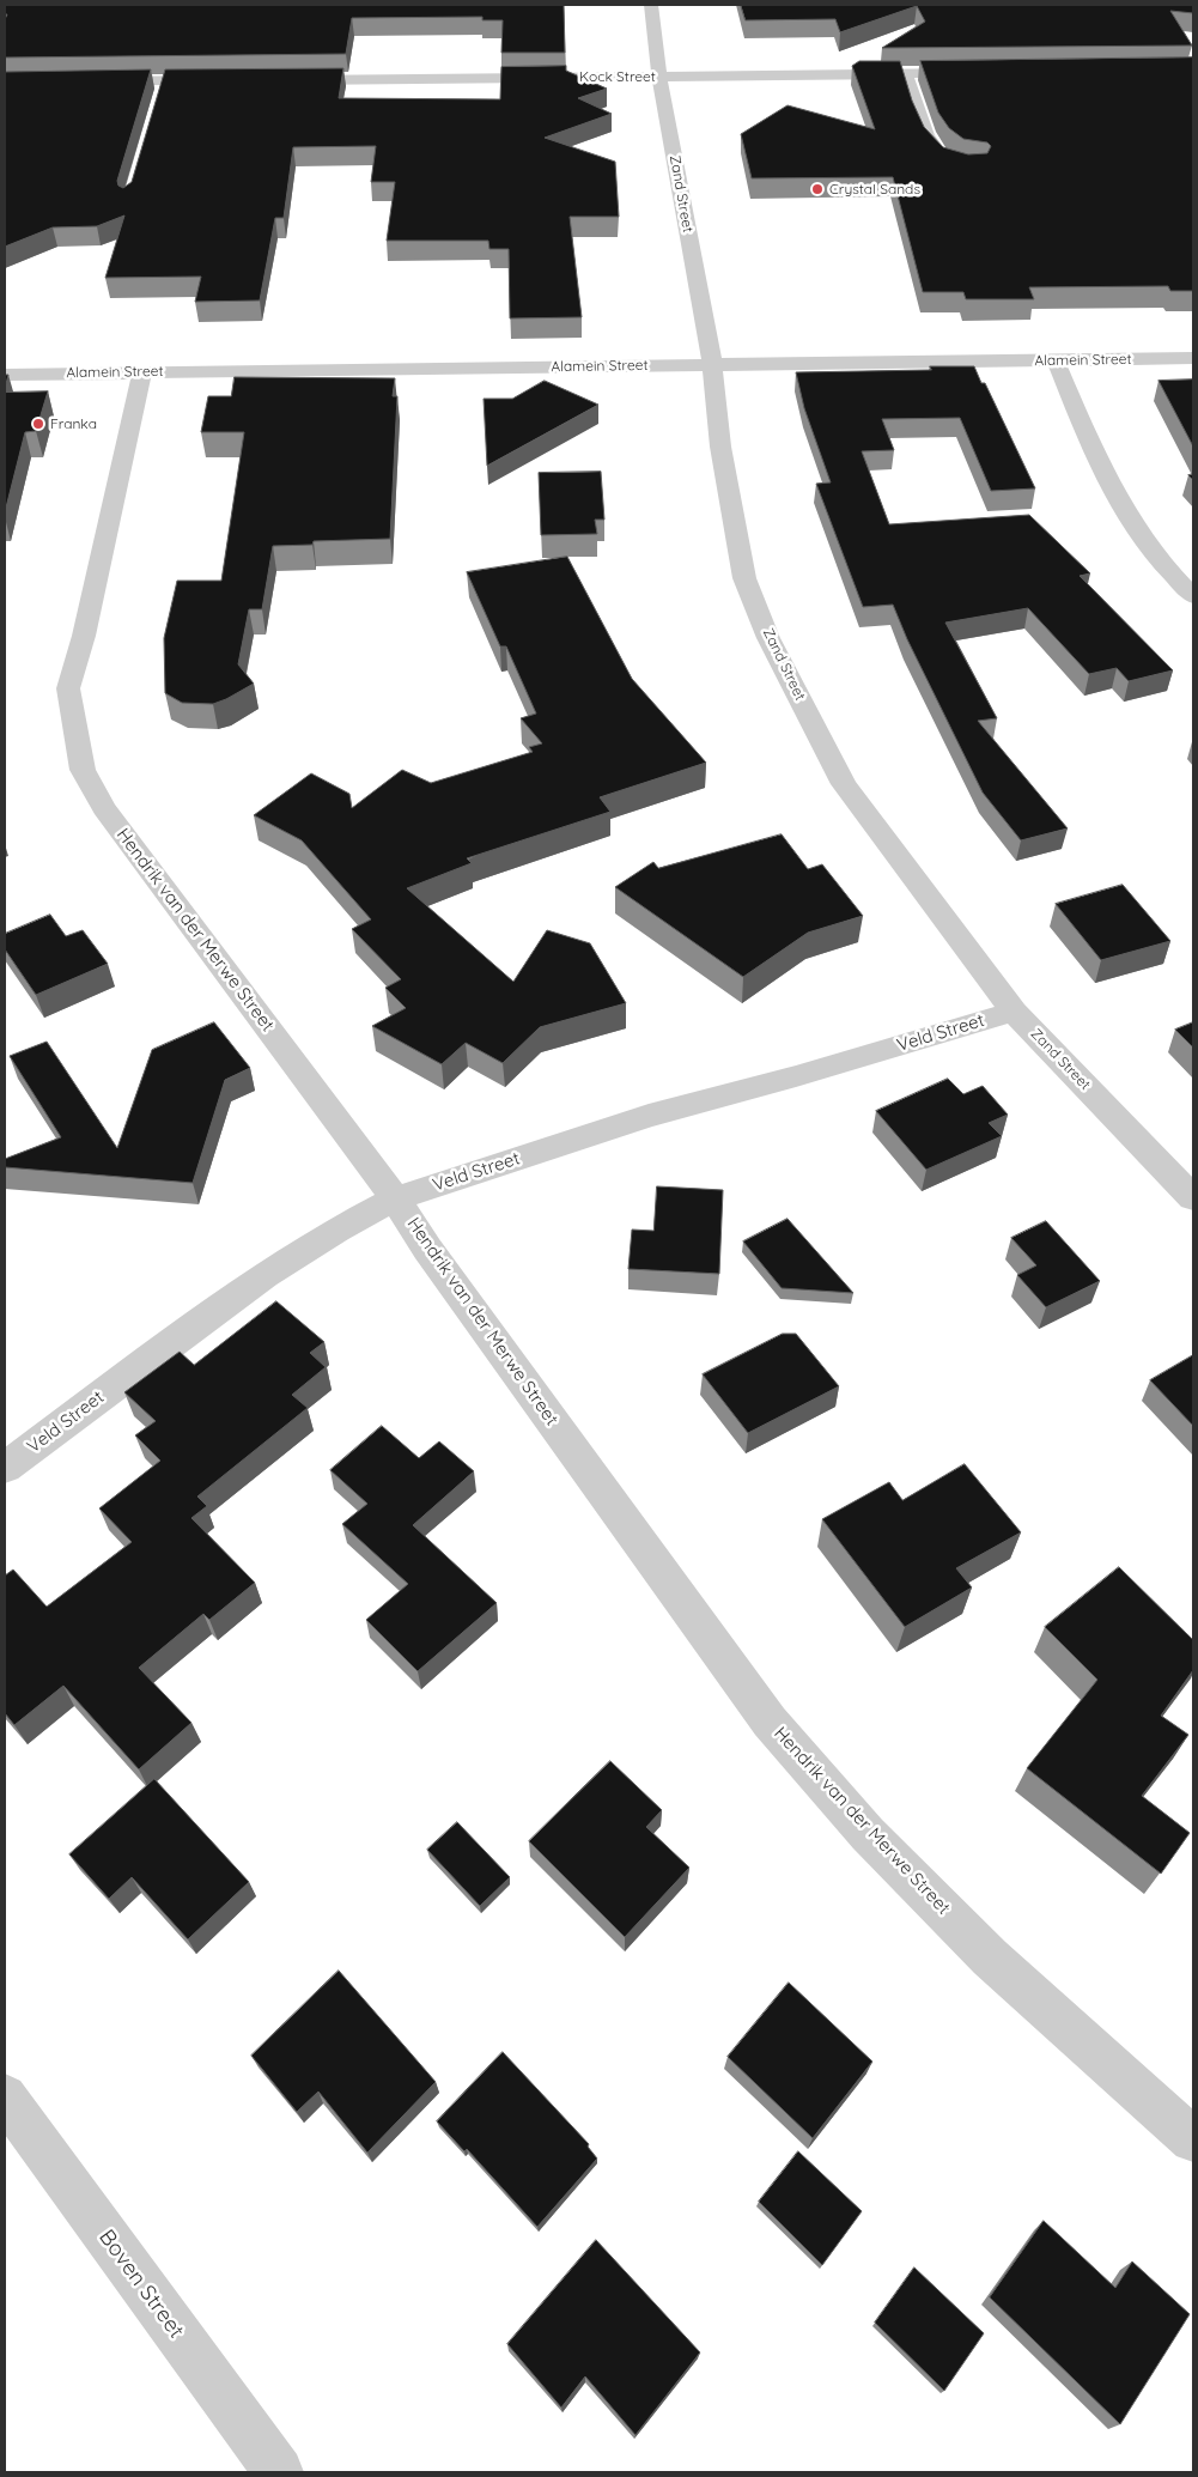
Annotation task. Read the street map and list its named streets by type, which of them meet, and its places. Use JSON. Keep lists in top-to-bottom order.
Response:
{
  "streets": {
    "street": [
      "Kock Street",
      "Zand Street",
      "Alamein Street",
      "Hendrik van der Merwe Street",
      "Veld Street",
      "Boven Street"
    ]
  },
  "crossings": [
    ["Kock Street", "Zand Street"],
    ["Zand Street", "Alamein Street"],
    ["Zand Street", "Veld Street"],
    ["Alamein Street", "Hendrik van der Merwe Street"],
    ["Hendrik van der Merwe Street", "Veld Street"]
  ],
  "places": ["Crystal Sands", "Franka"]
}
